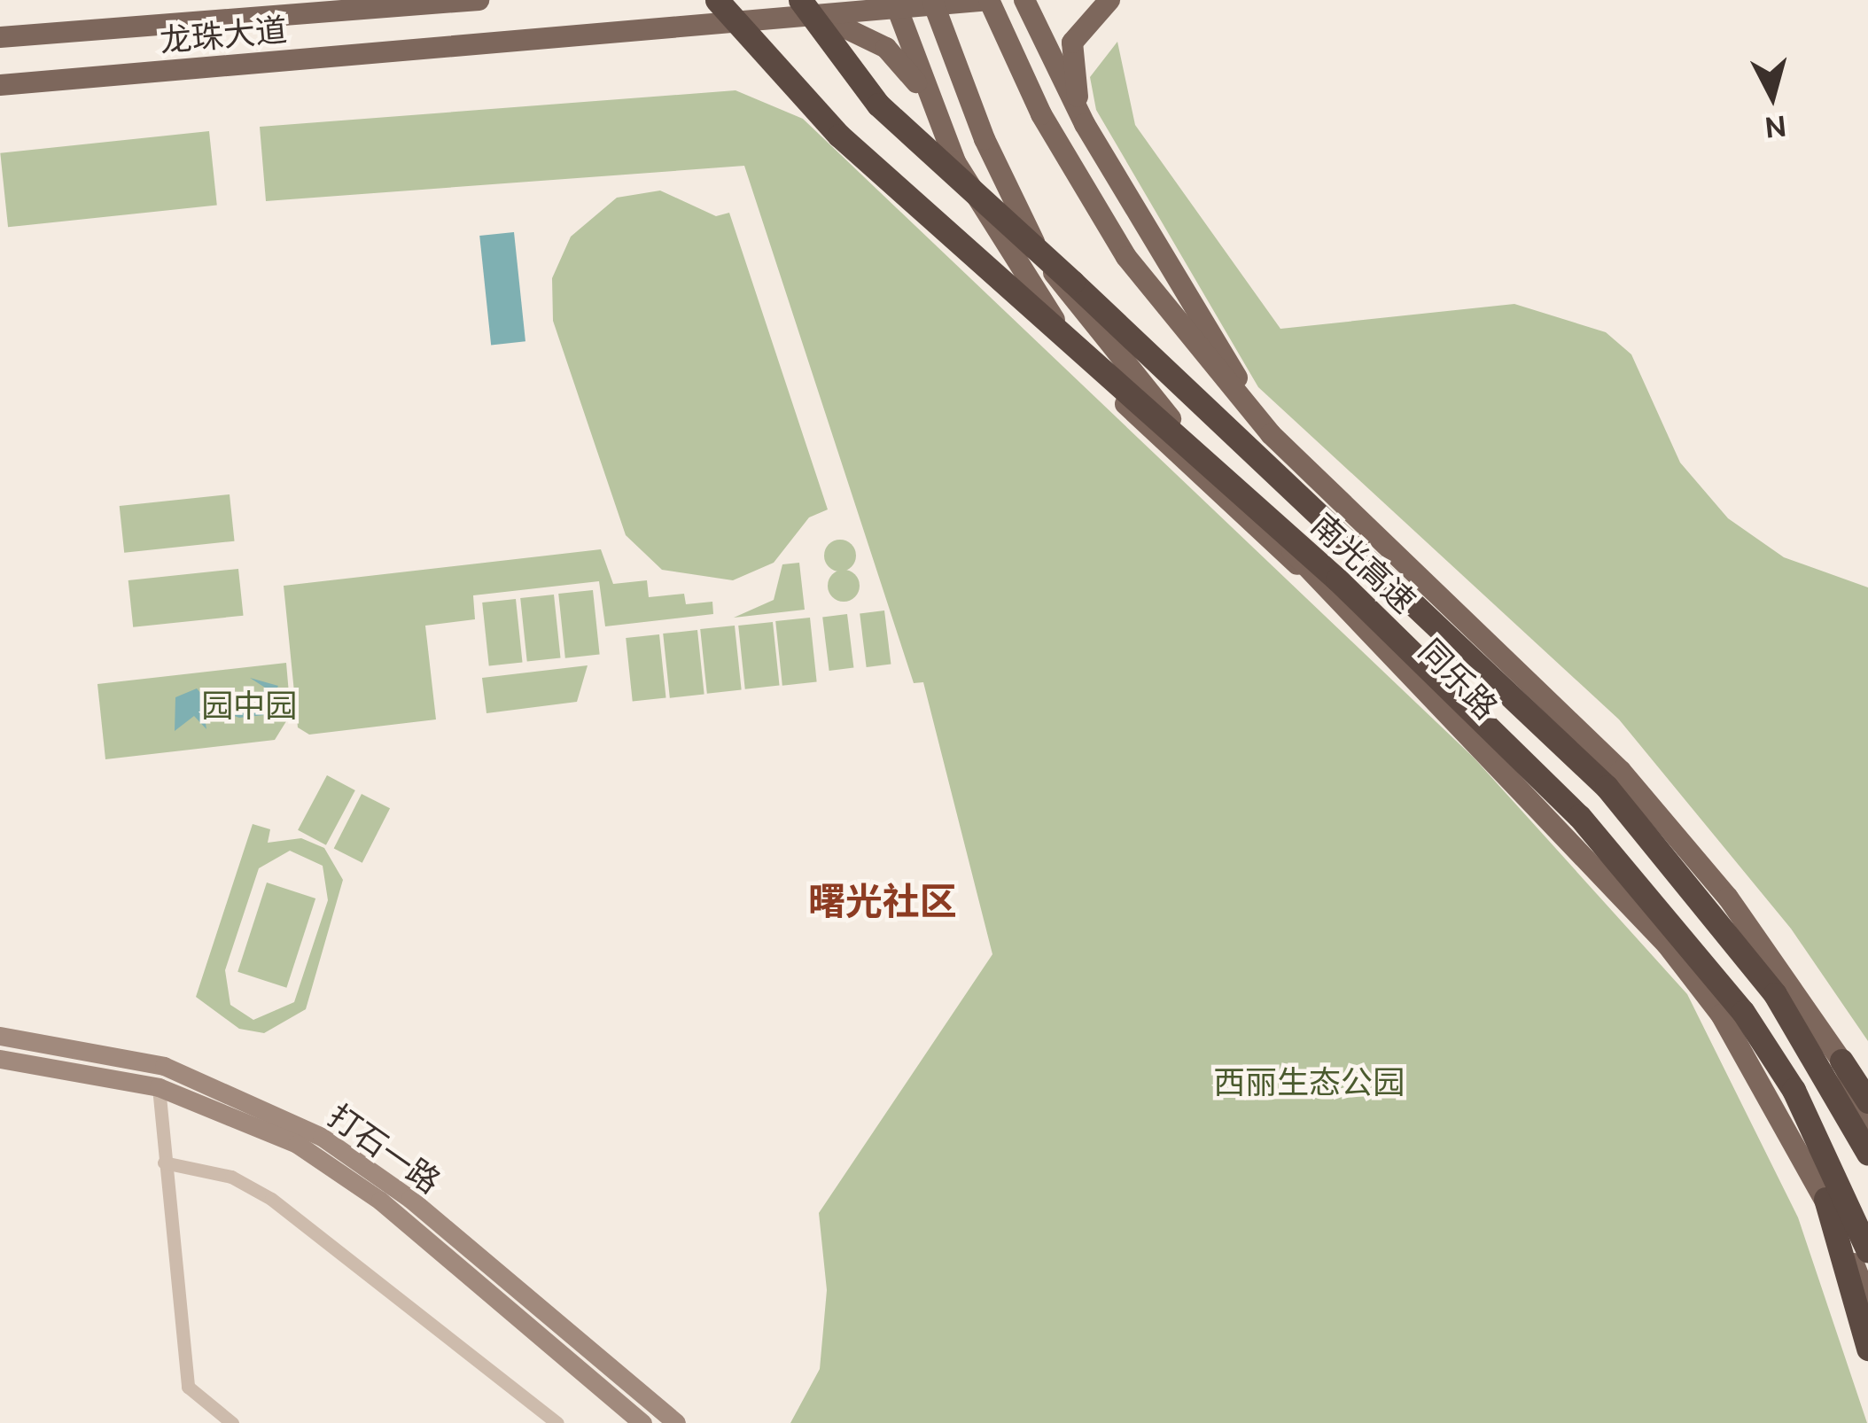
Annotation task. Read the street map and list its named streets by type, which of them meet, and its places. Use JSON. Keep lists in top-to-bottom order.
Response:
{
  "streets": {
    "highway": ["南光高速"],
    "main road": ["龙珠大道", "同乐路", "打石一路"]
  },
  "crossings": [
    ["龙珠大道", "同乐路"]
  ],
  "districts": ["曙光社区"],
  "parks": ["园中园", "西丽生态公园"],
  "north": "bottom"
}
